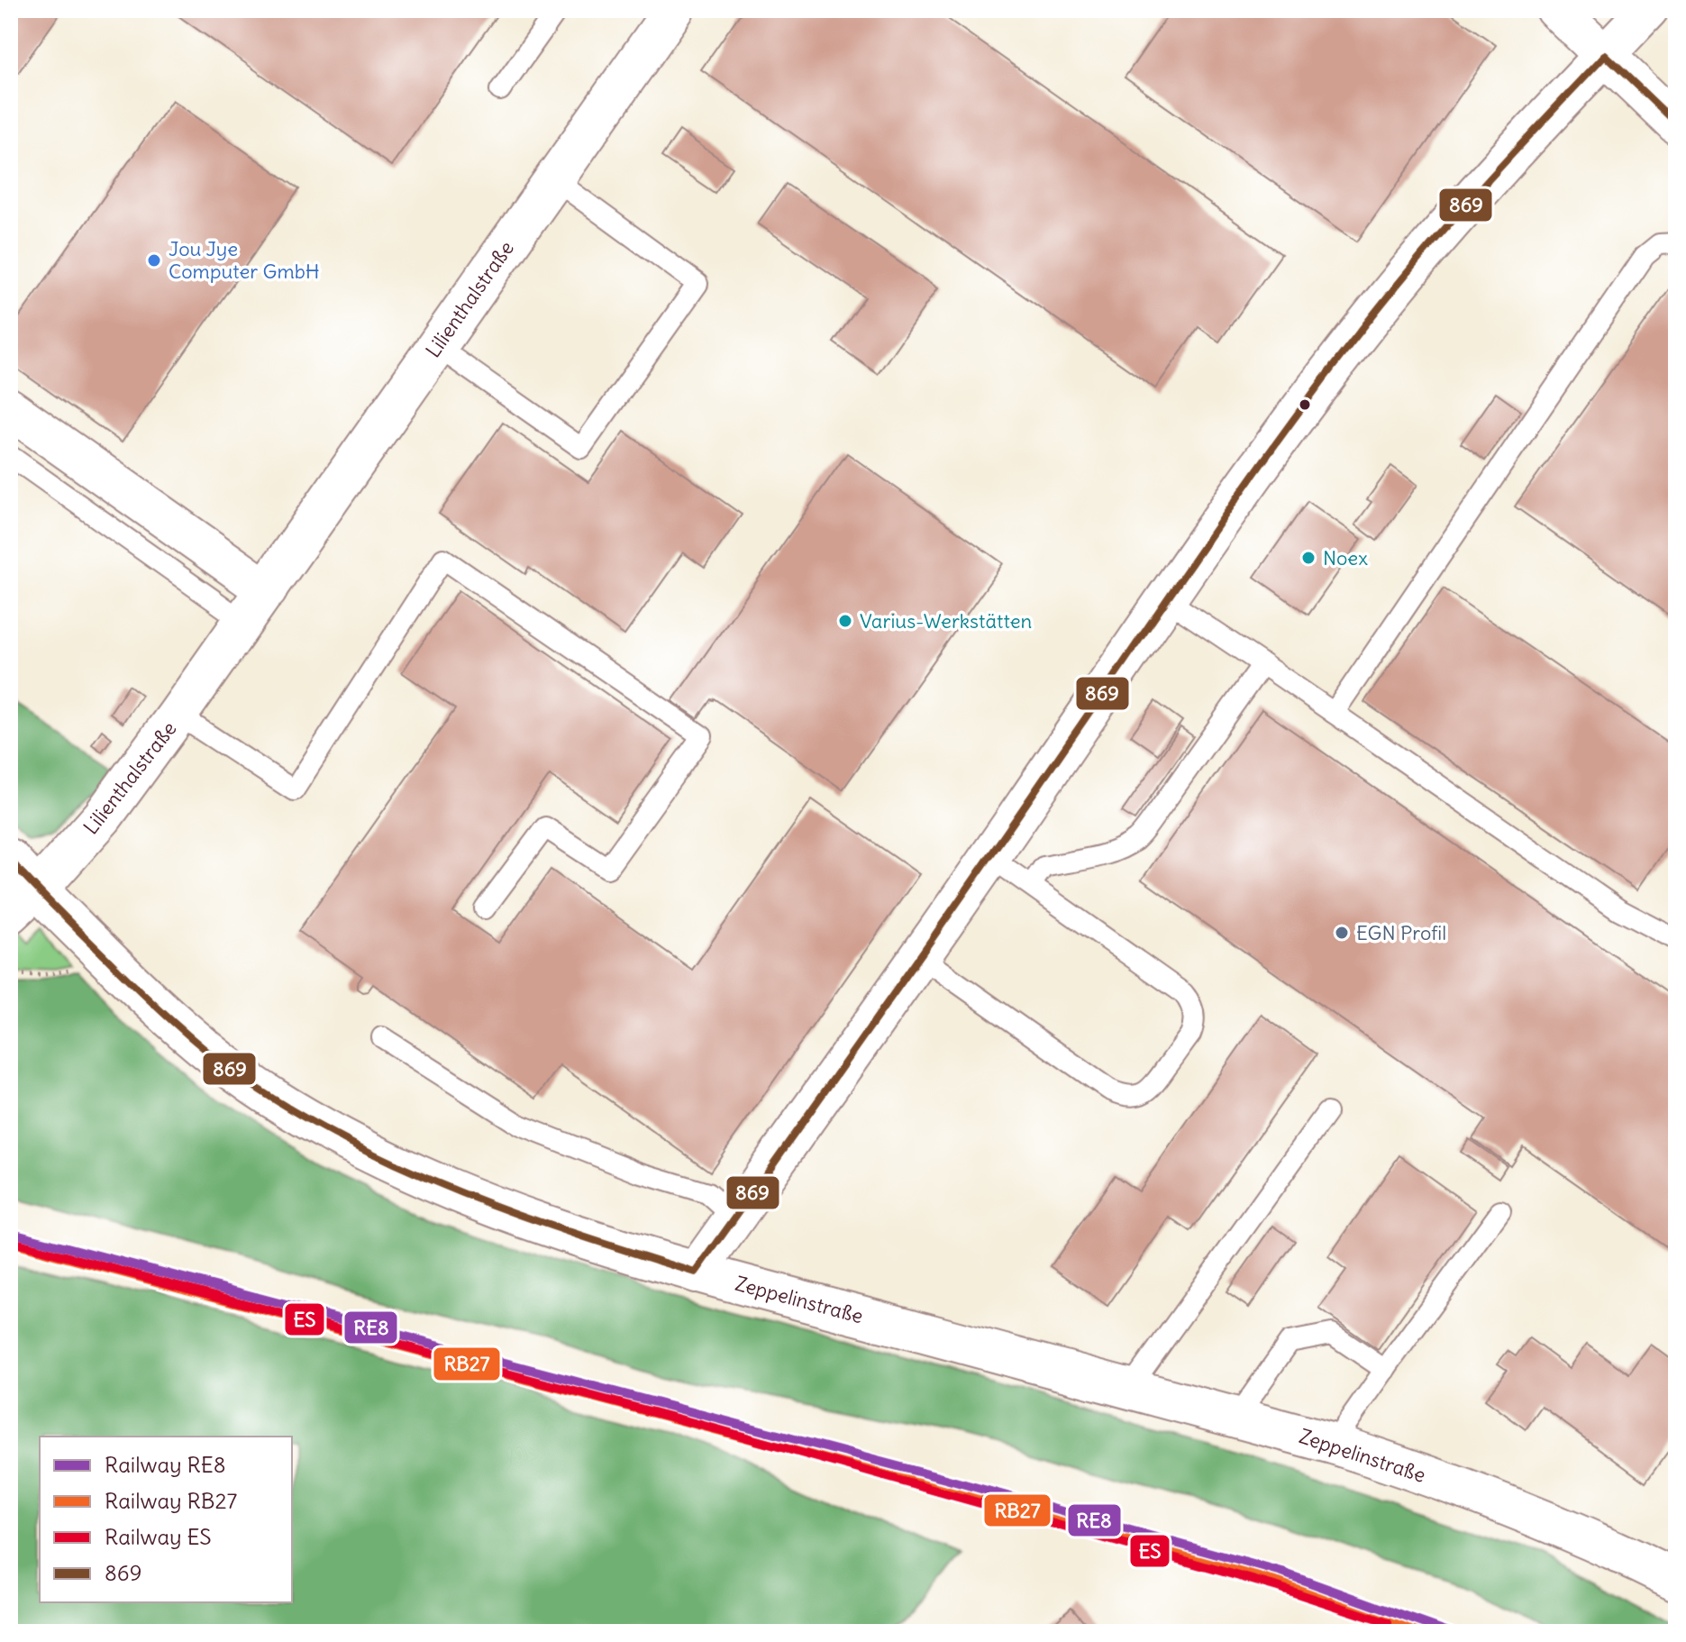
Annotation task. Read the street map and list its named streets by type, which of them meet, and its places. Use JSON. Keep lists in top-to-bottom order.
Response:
{
  "streets": {
    "street": ["Lilienthalstraße", "Zeppelinstraße"]
  },
  "crossings": [
    ["Lilienthalstraße", "Zeppelinstraße"]
  ],
  "places": [
    "Jou Jye Computer GmbH",
    "Noex",
    "Varius-Werkstätten",
    "EGN Profil"
  ],
  "lines": [
    "transit line 869",
    "rail line RE8",
    "rail line ES",
    "rail line RB27"
  ],
  "legend": [
    "Railway RE8",
    "Railway RB27",
    "Railway ES",
    "869"
  ]
}
